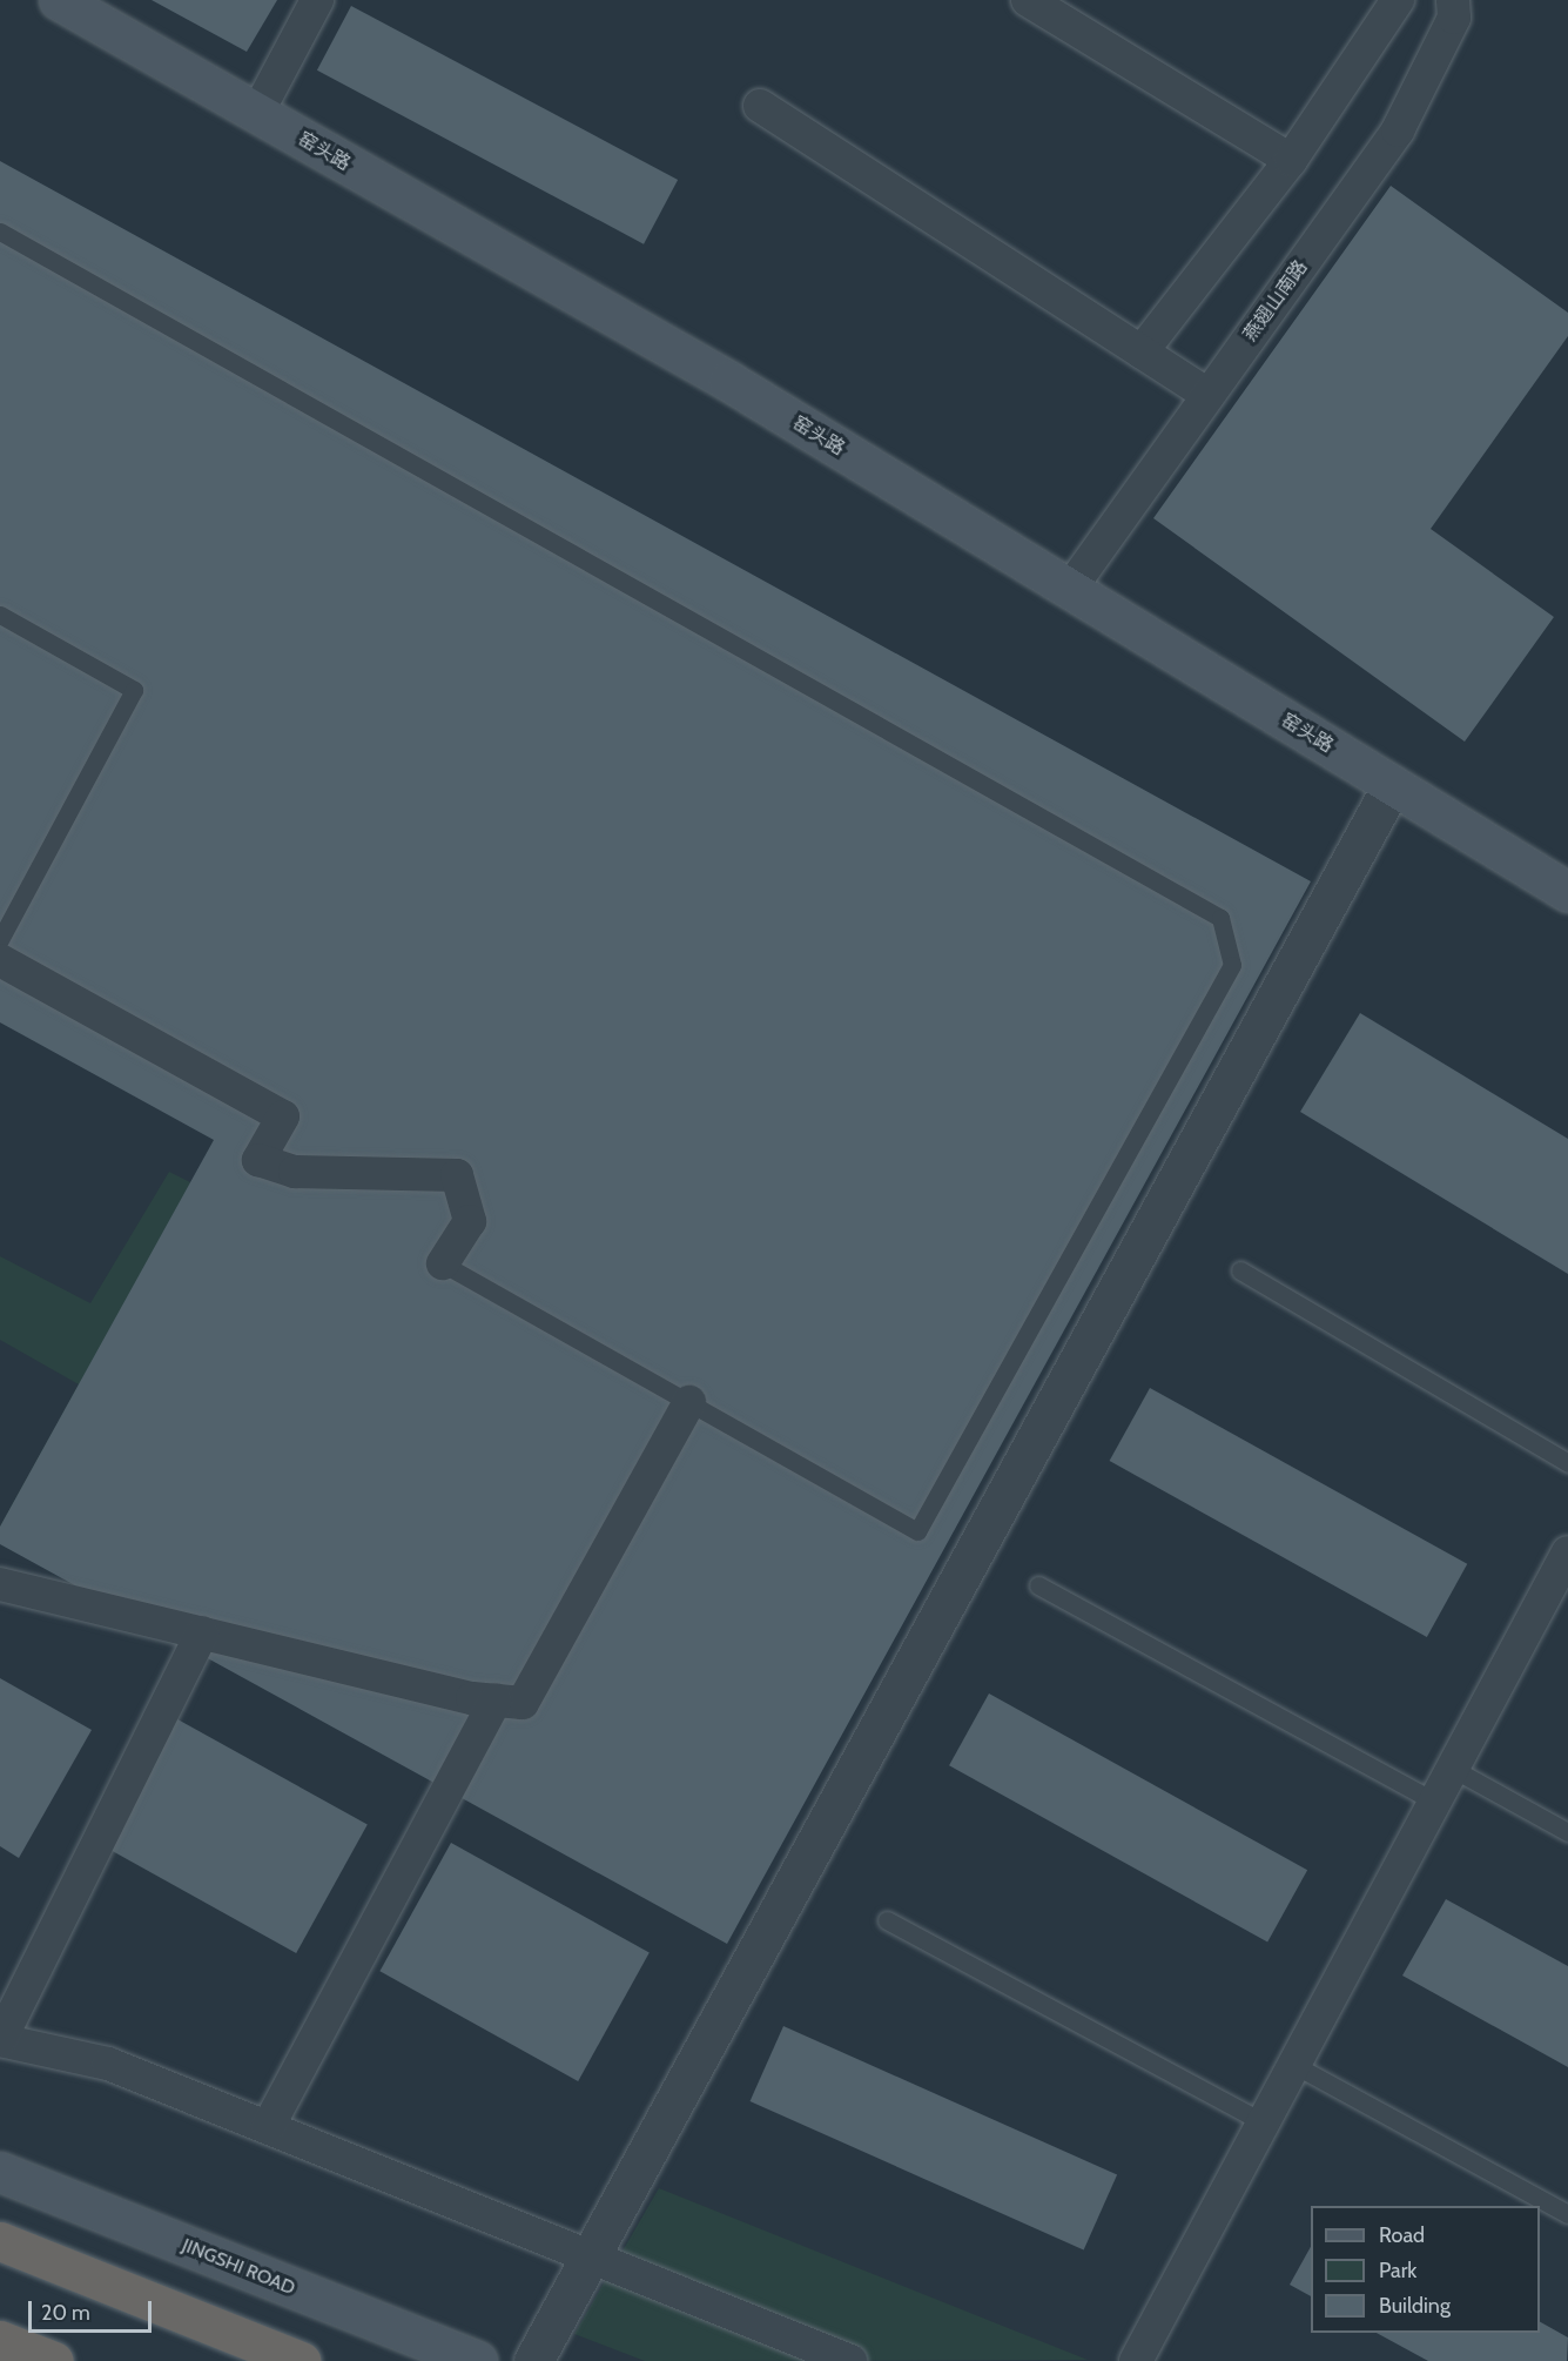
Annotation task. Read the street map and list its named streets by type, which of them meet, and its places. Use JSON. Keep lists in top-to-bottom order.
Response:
{
  "streets": {
    "main road": ["窑头路", "JINGSHI ROAD"],
    "street": ["燕翅山南路"]
  },
  "crossings": [
    ["窑头路", "燕翅山南路"]
  ],
  "legend": ["Road", "Park", "Building"],
  "scale_bar": "20 m"
}
